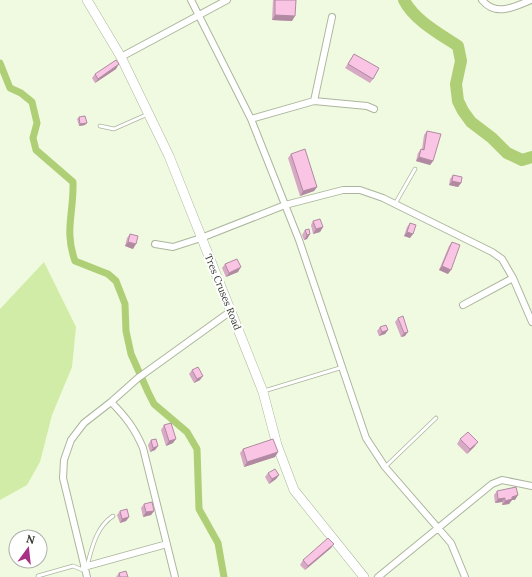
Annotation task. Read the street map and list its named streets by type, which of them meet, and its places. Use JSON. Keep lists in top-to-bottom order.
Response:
{
  "streets": {
    "main road": ["Tres Cruses Road"]
  },
  "north": "top"
}
